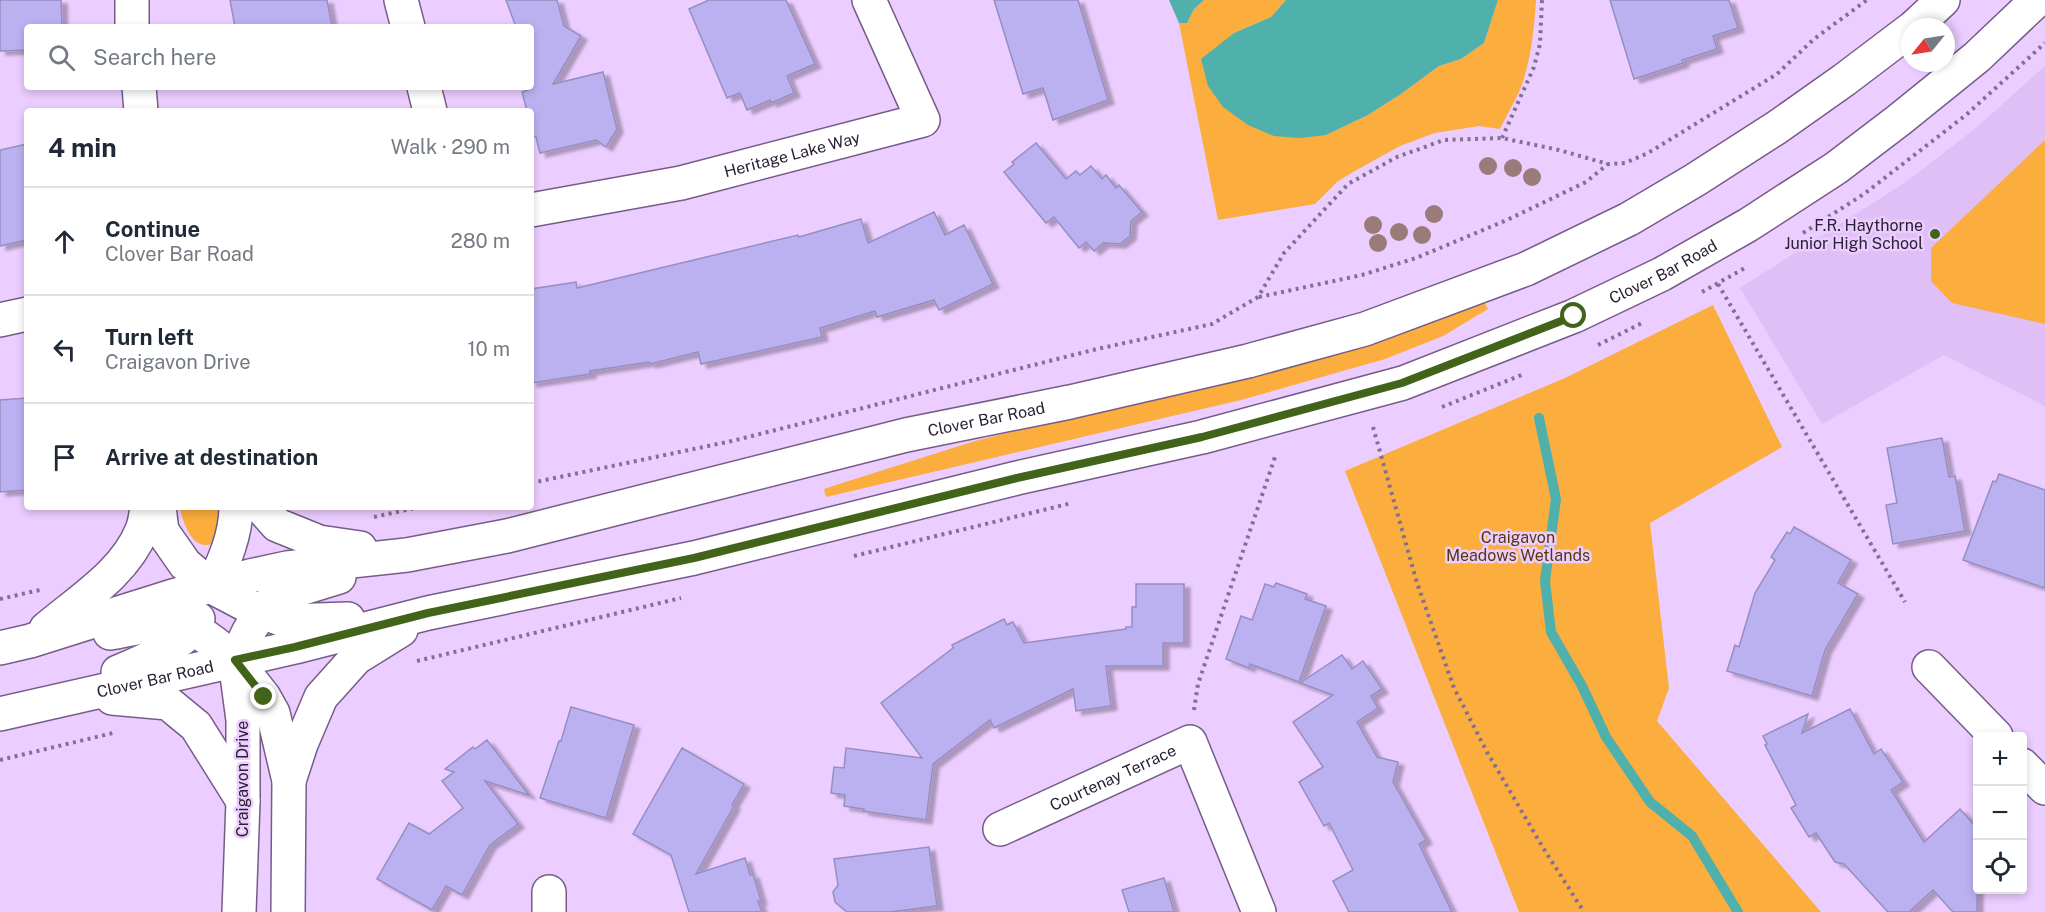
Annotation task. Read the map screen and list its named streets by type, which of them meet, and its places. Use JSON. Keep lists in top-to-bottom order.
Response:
{
  "streets": {
    "main road": [
      "Heritage Lake Way",
      "Clover Bar Road",
      "Courtenay Terrace",
      "Craigavon Drive"
    ]
  },
  "crossings": [
    ["Clover Bar Road", "Craigavon Drive"]
  ],
  "parks": ["Craigavon Meadows Wetlands"],
  "places": ["F.R. Haythorne Junior High School"],
  "north": "bottom left",
  "page": {
    "search": "Search here",
    "heading": ["4 min", "Walk · 290 m"],
    "list": [
      ["Continue", "Clover Bar Road", "280 m"],
      ["Turn left", "Craigavon Drive", "10 m"],
      "Arrive at destination"
    ],
    "map_buttons": ["+", "−"]
  }
}
